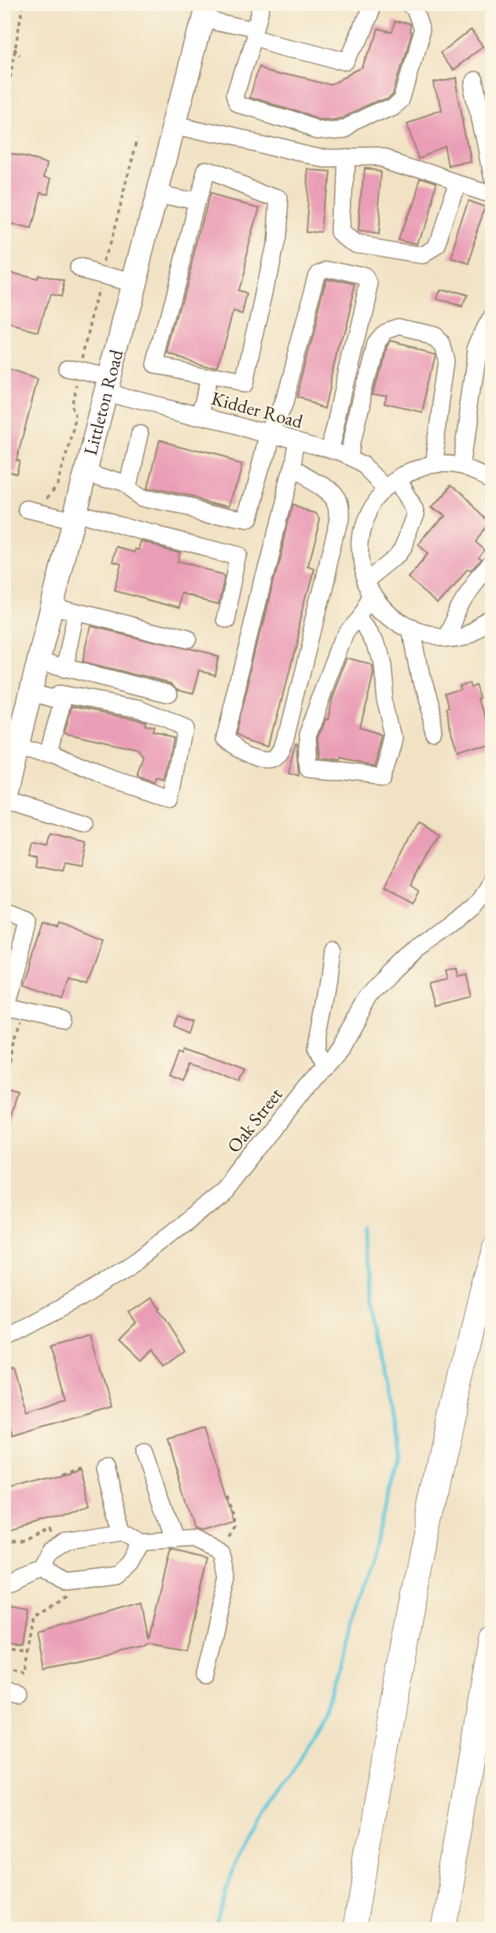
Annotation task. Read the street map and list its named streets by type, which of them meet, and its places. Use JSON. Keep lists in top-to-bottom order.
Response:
{
  "streets": {
    "main road": ["Littleton Road"],
    "street": ["Kidder Road", "Oak Street"]
  },
  "crossings": [
    ["Littleton Road", "Kidder Road"]
  ]
}
